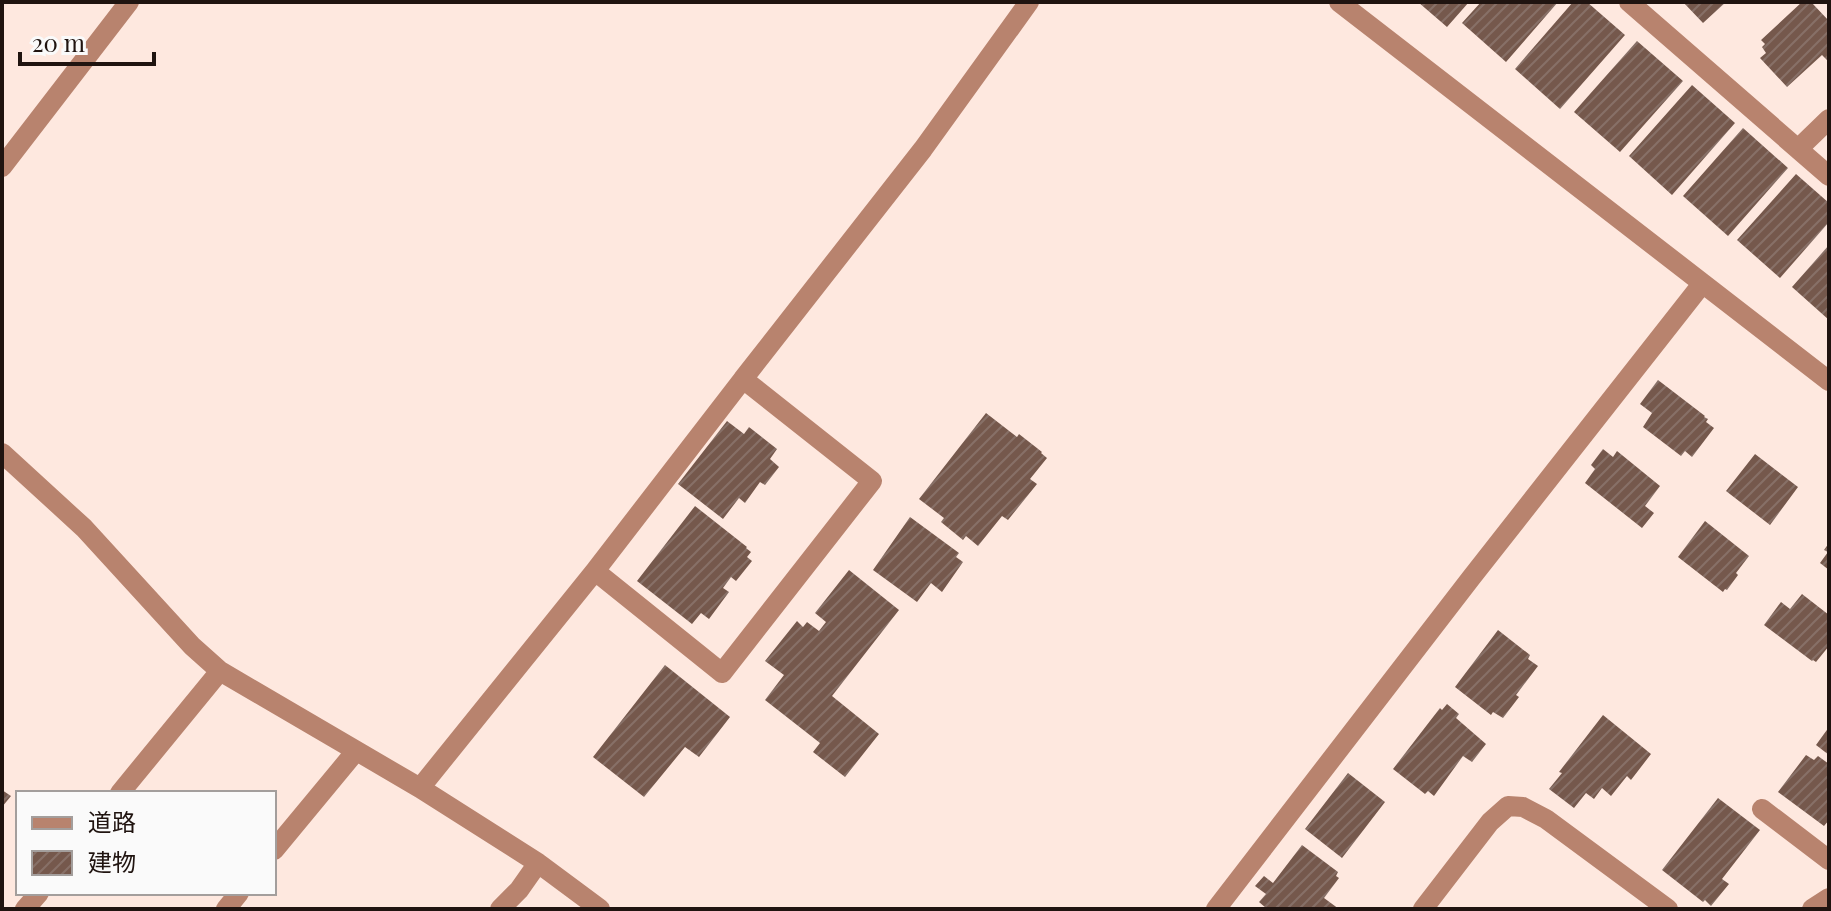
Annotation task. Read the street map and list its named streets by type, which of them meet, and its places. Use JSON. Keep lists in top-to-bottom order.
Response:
{
  "legend": ["道路", "建物"],
  "scale_bar": "20 m"
}
